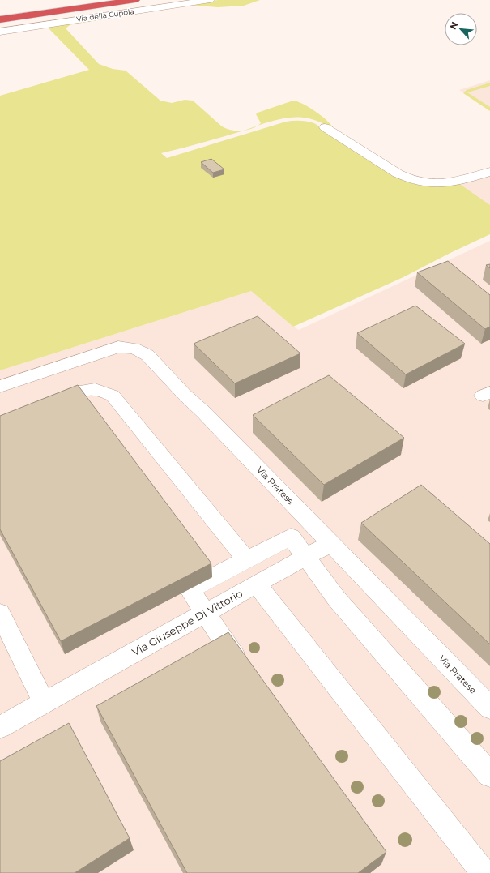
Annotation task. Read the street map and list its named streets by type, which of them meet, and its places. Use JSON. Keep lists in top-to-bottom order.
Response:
{
  "streets": {
    "street": ["Via della Cupola", "Via Pratese", "Via Giuseppe Di Vittorio"]
  },
  "crossings": [
    ["Via Pratese", "Via Giuseppe Di Vittorio"]
  ],
  "north": "top left"
}
